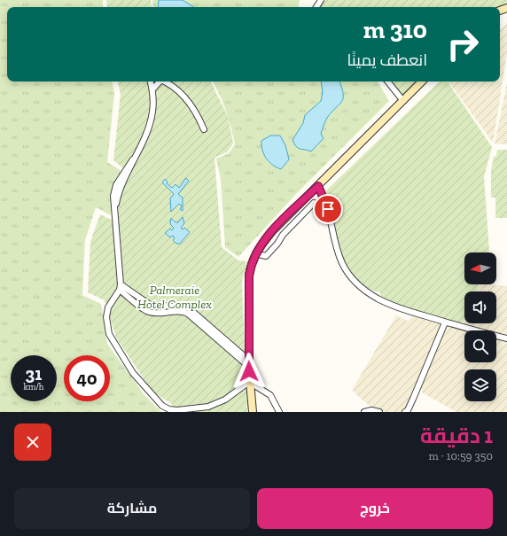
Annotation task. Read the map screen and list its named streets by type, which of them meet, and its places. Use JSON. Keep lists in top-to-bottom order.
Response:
{
  "parks": ["Palmeraie Hotel Complex"],
  "north": "left",
  "page": {
    "turn": ["310 m", "انعطف يمينًا"],
    "speed": "31 km/h",
    "limit": "40",
    "heading": ["1 دقيقة", "350 m · 10:59"],
    "buttons": ["خروج", "مشاركة"]
  }
}
